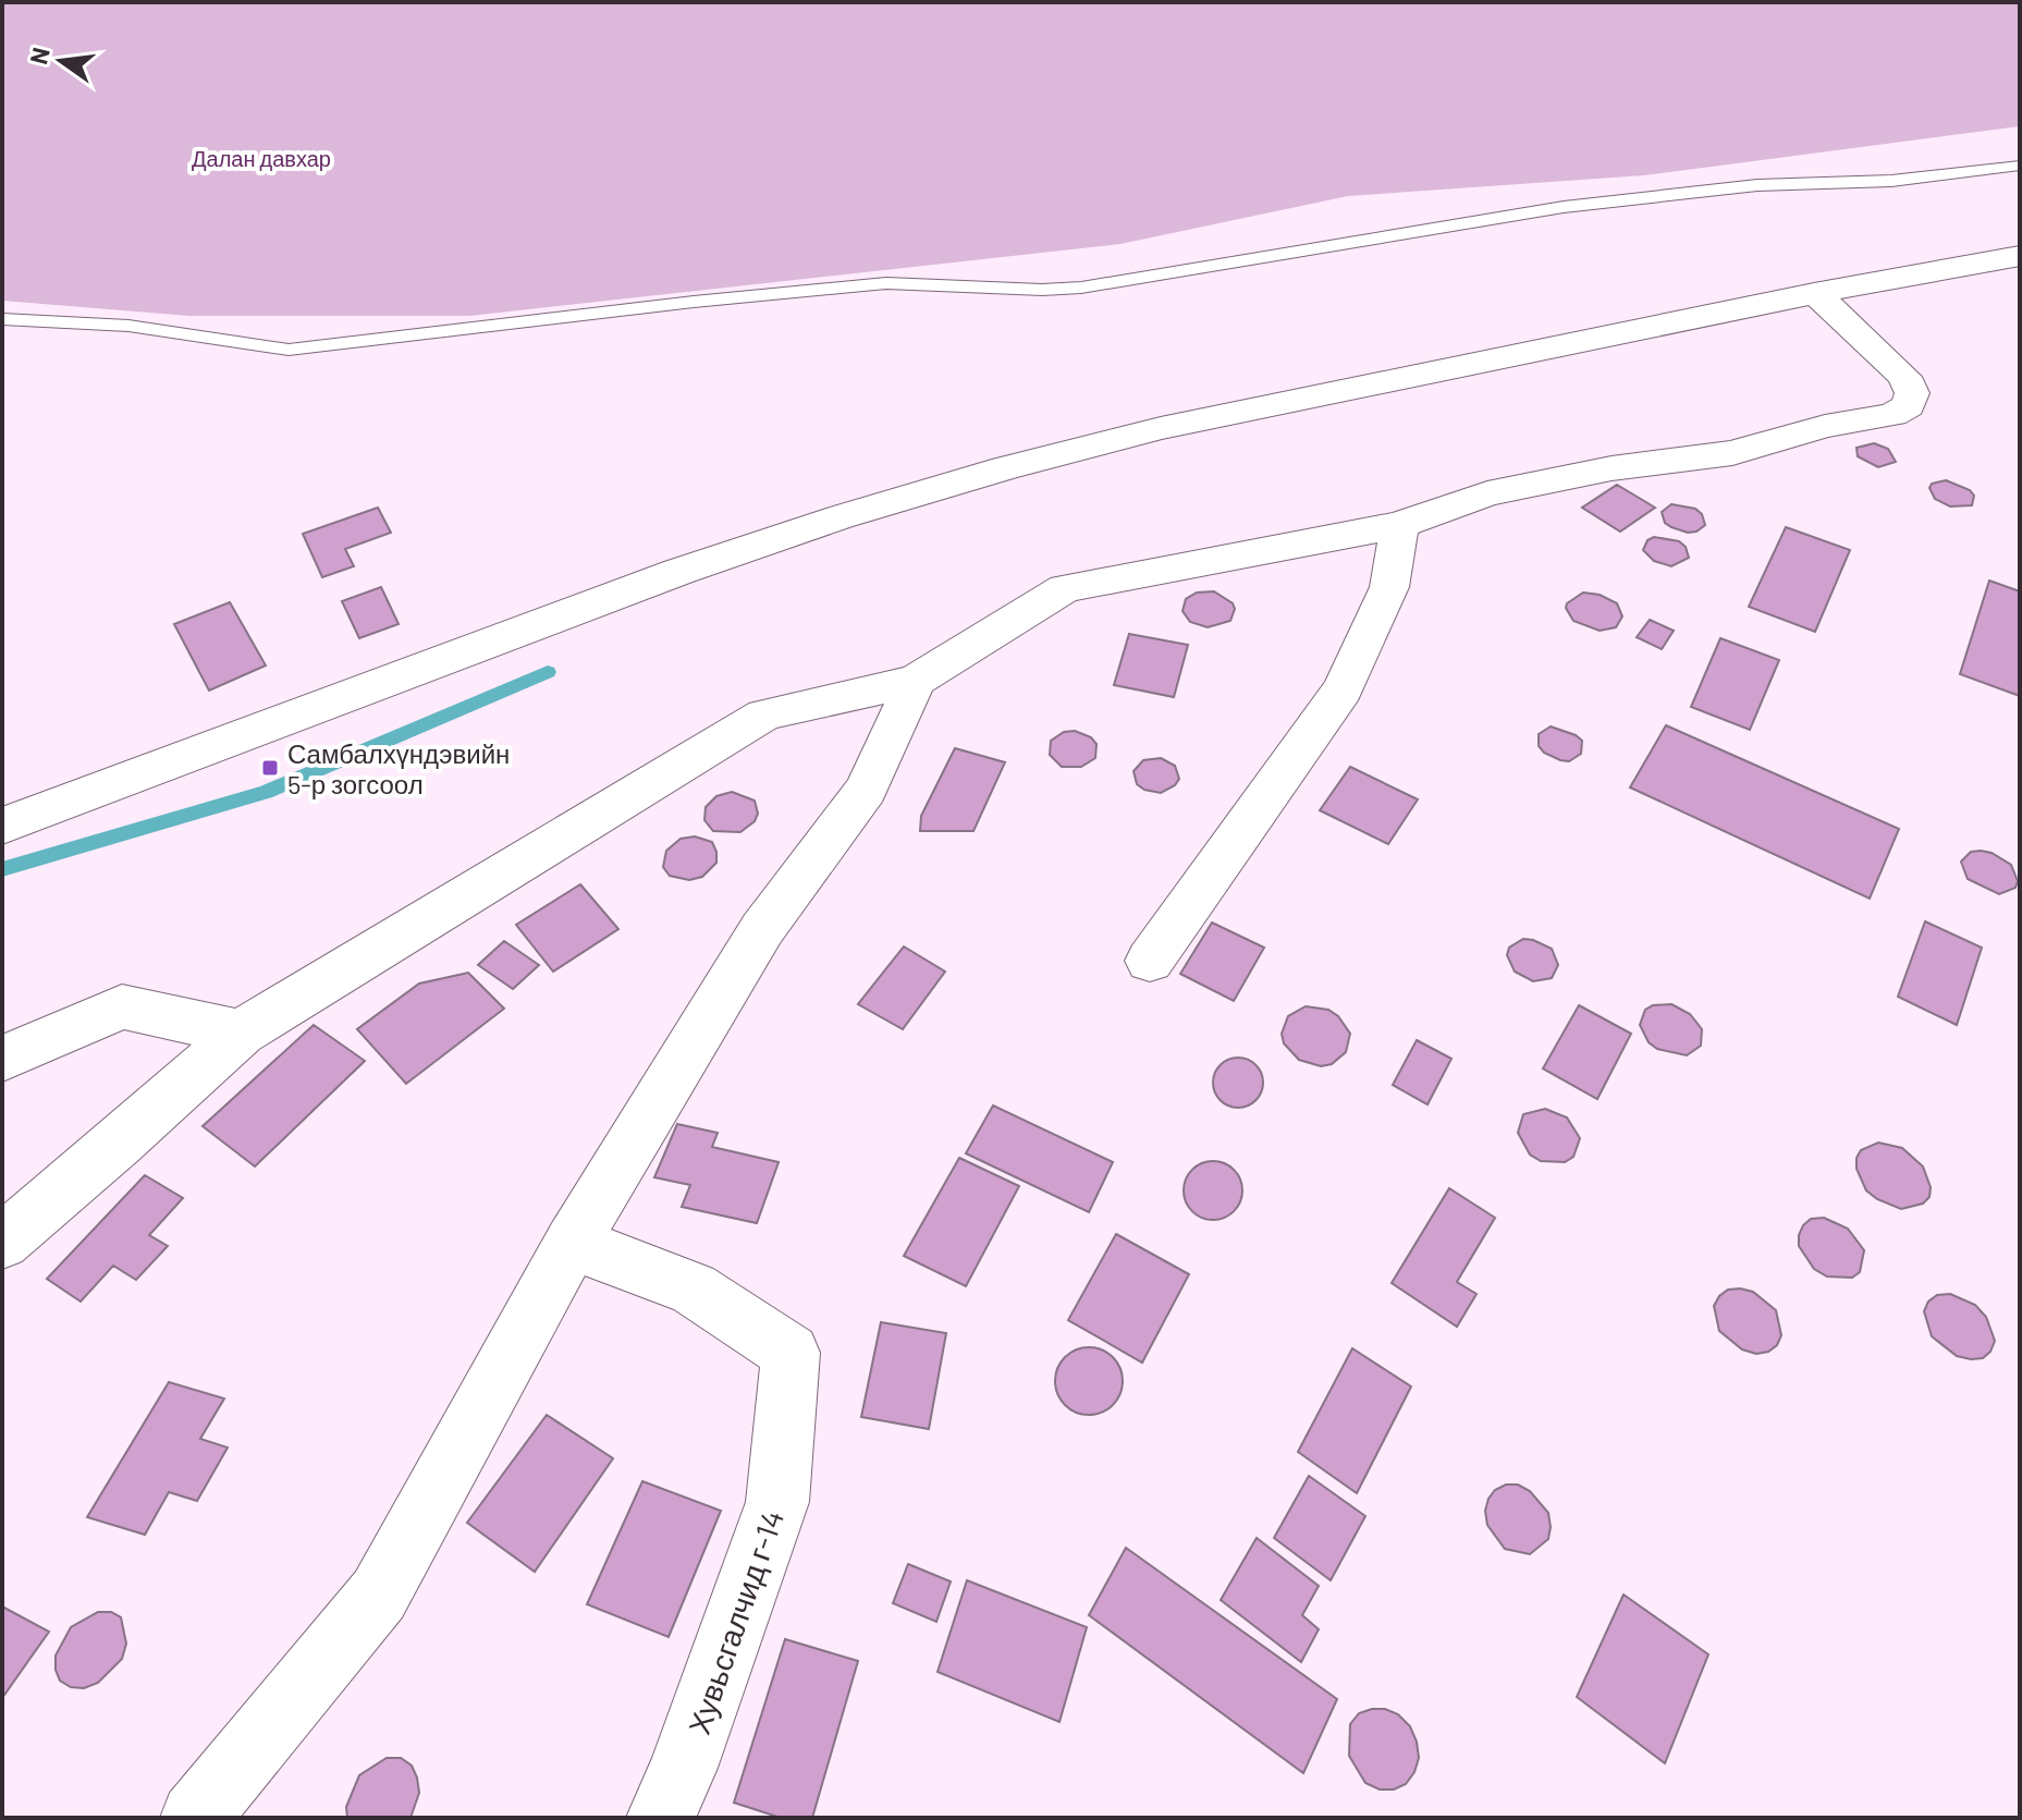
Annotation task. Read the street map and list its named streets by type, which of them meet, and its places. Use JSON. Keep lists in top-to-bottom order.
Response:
{
  "streets": {
    "street": ["Хувьсгалчид г-14"]
  },
  "parks": ["Далан давхар"],
  "places": {
    "transit": ["Самбалхүндэвийн 5-р зогсоол"]
  },
  "north": "left"
}
